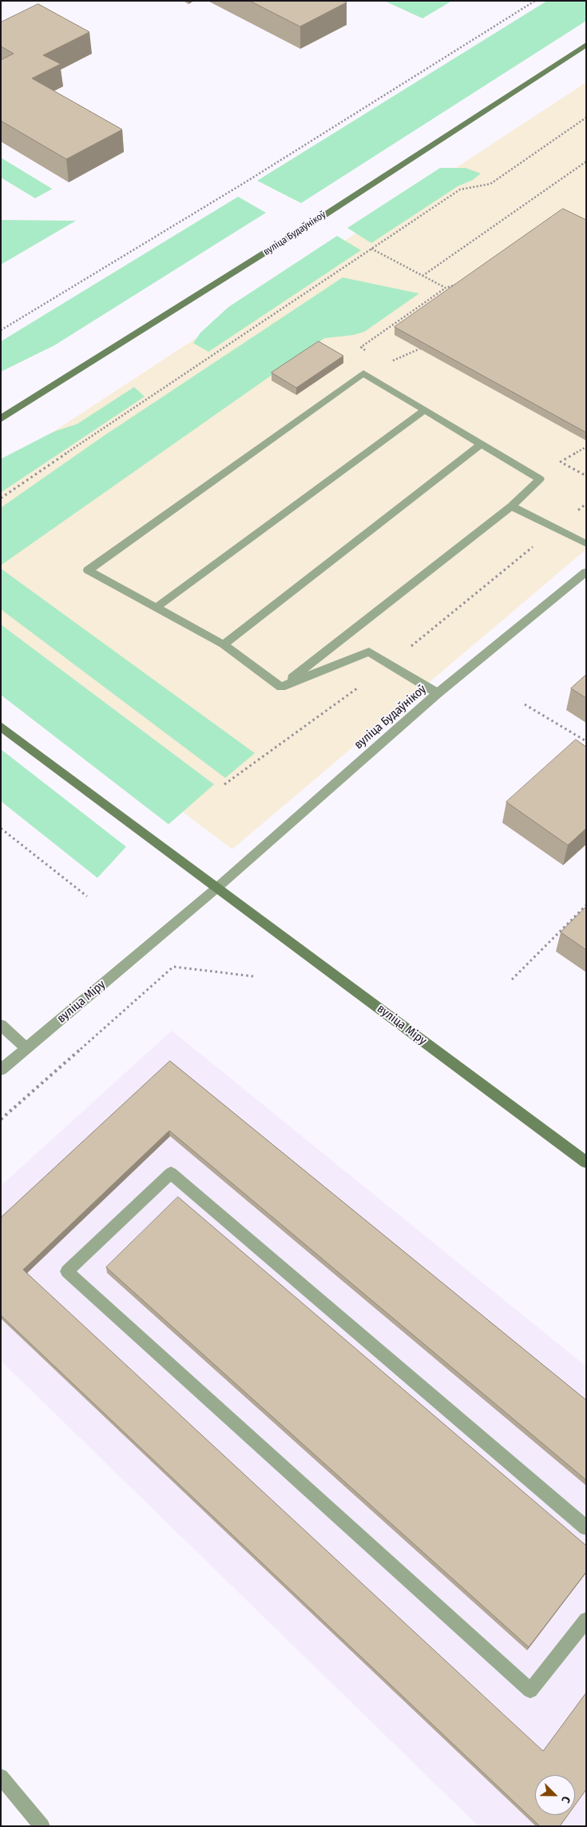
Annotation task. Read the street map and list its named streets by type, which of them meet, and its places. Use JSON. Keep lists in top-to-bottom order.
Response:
{
  "streets": {
    "main road": ["вуліца Будаўнікоў", "вуліца Міру"]
  },
  "crossings": [
    ["вуліца Будаўнікоў", "вуліца Міру"]
  ],
  "north": "bottom right"
}
